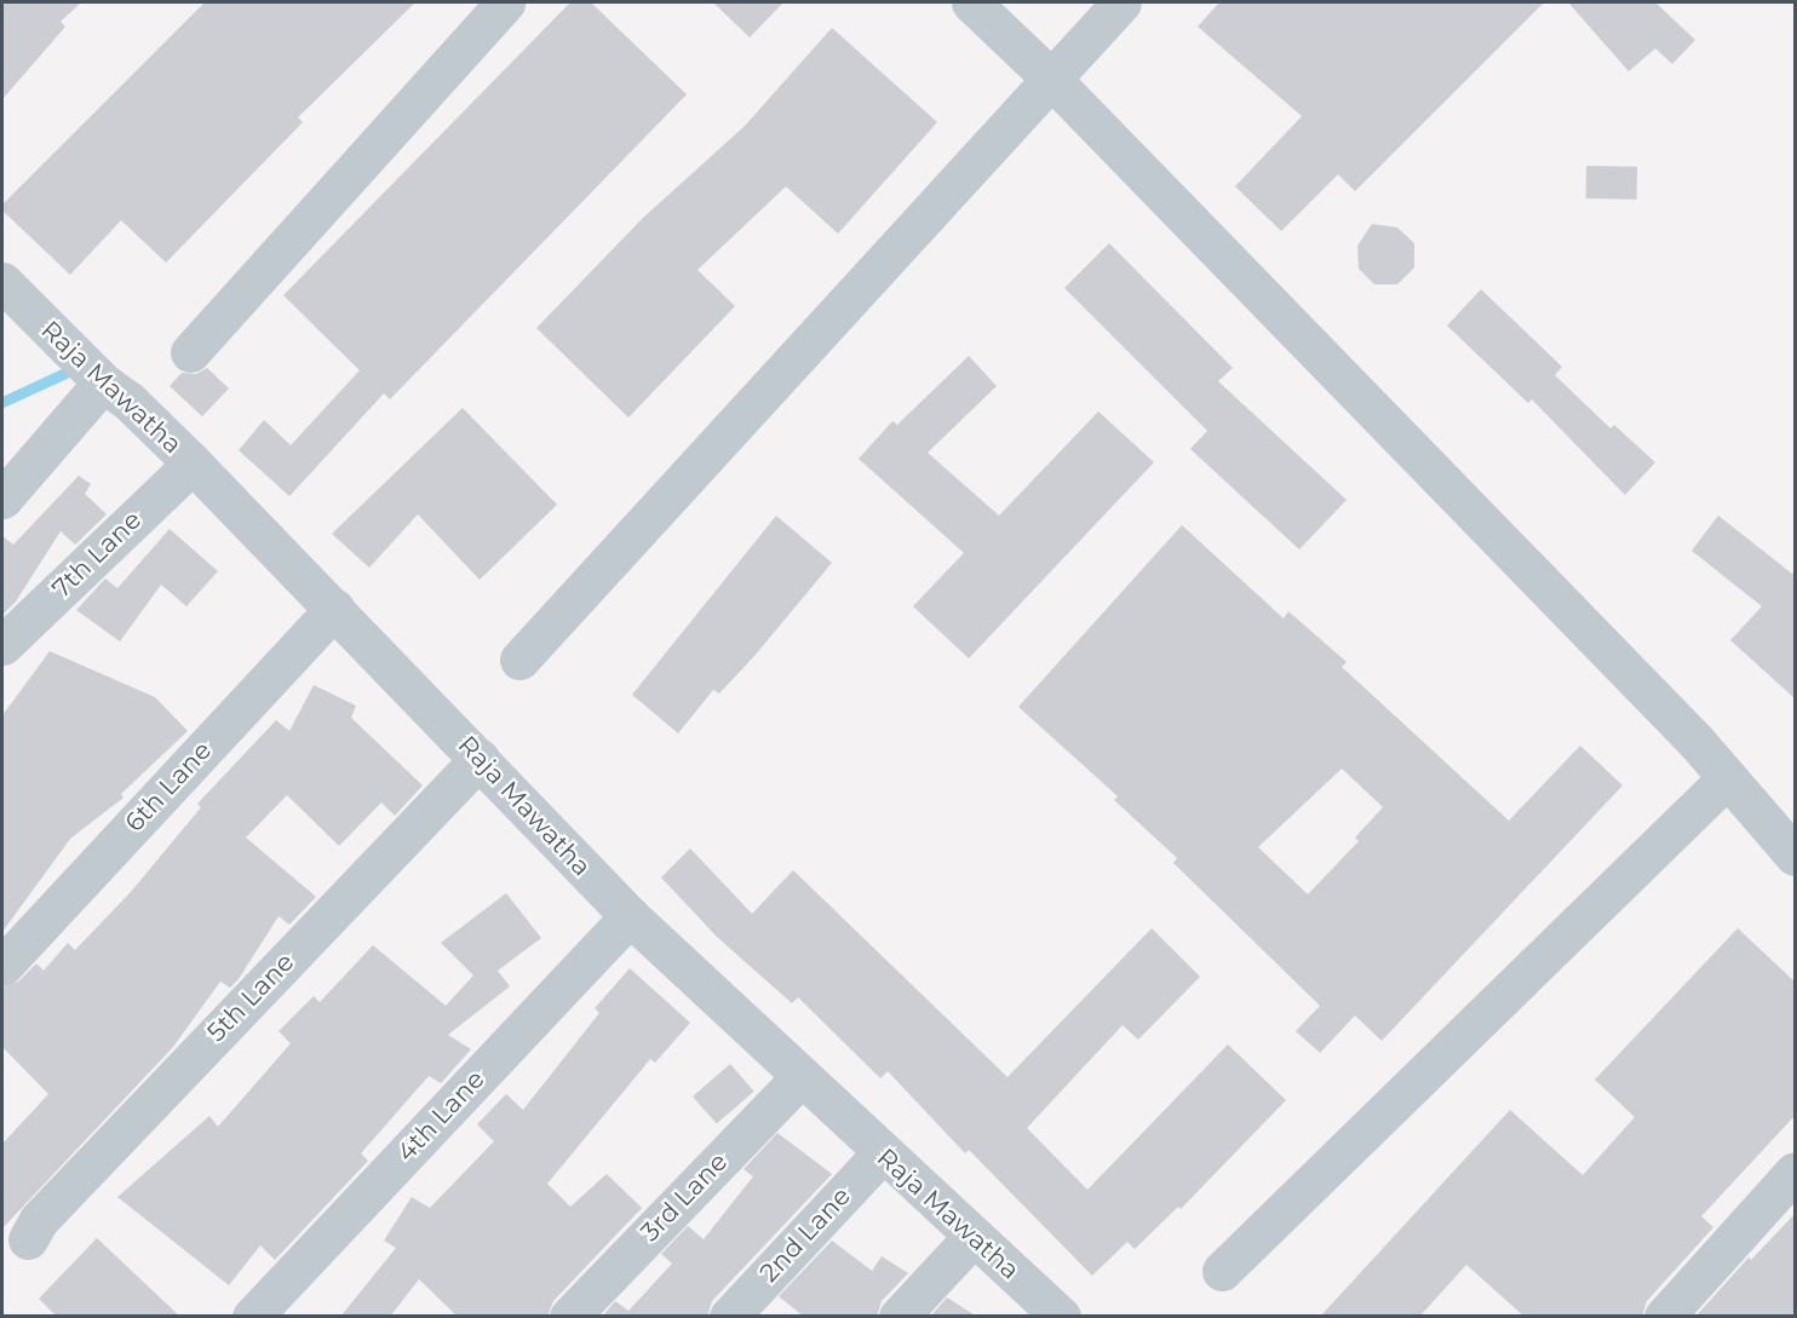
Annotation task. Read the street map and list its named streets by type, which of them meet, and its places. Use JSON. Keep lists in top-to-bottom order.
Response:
{
  "streets": {
    "street": [
      "Raja Mawatha",
      "7th Lane",
      "6th Lane",
      "5th Lane",
      "4th Lane",
      "3rd Lane",
      "2nd Lane"
    ]
  },
  "crossings": [
    ["Raja Mawatha", "7th Lane"],
    ["Raja Mawatha", "6th Lane"],
    ["Raja Mawatha", "5th Lane"],
    ["Raja Mawatha", "4th Lane"],
    ["Raja Mawatha", "3rd Lane"],
    ["Raja Mawatha", "2nd Lane"]
  ]
}
